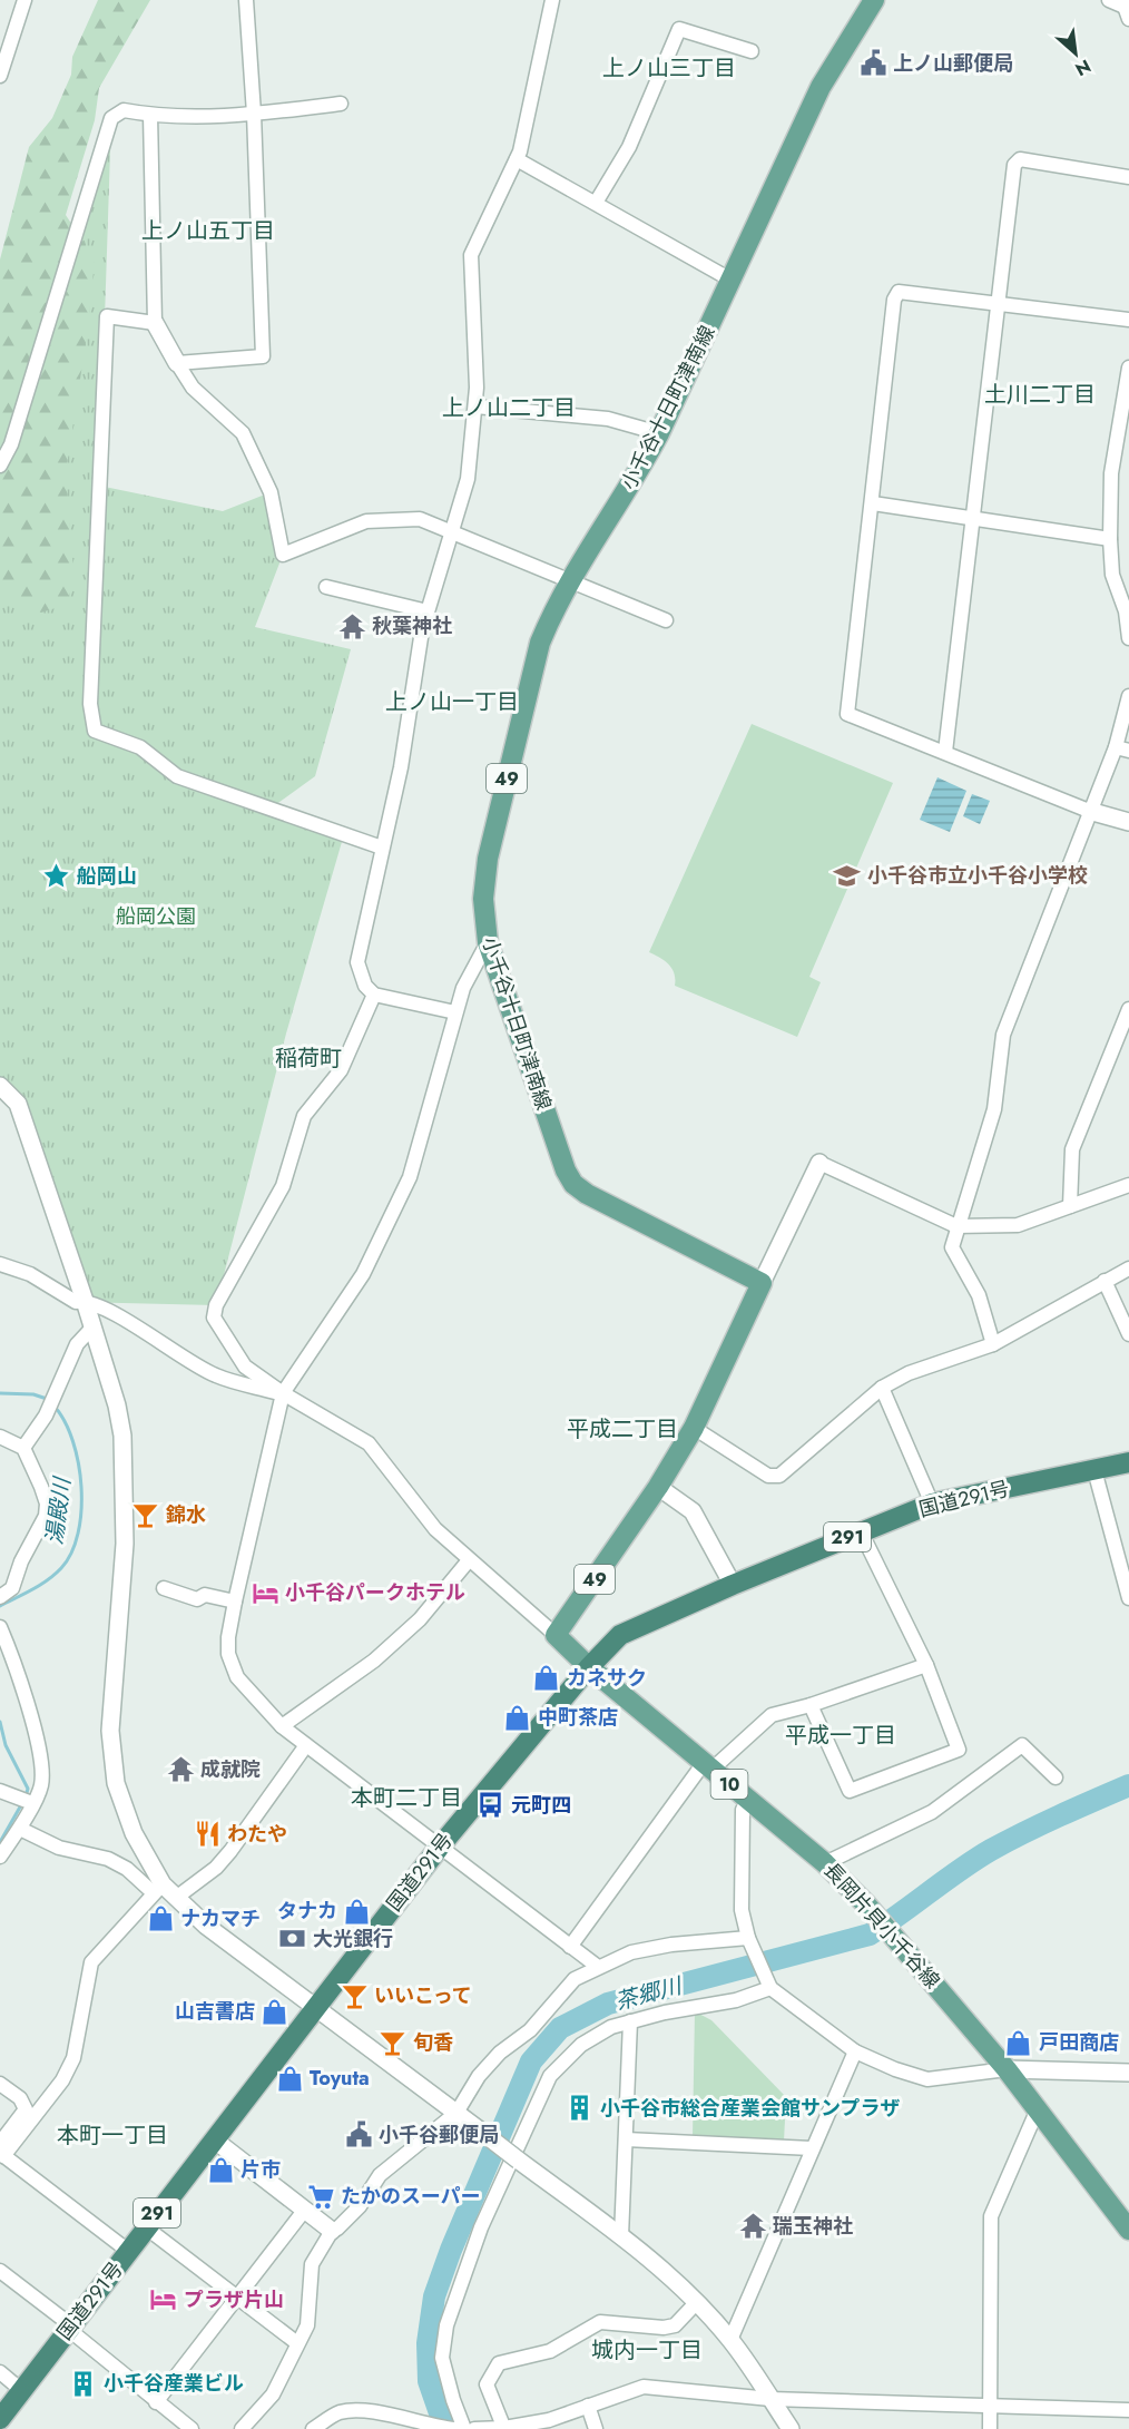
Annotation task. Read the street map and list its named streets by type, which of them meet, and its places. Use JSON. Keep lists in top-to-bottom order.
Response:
{
  "streets": {
    "highway": ["国道291号", "291"],
    "main road": [
      "小千谷十日町津南線",
      "49",
      "10",
      "長岡片貝小千谷線"
    ]
  },
  "crossings": [
    ["小千谷十日町津南線", "49"],
    ["国道291号", "長岡片貝小千谷線"]
  ],
  "districts": [
    "上ノ山三丁目",
    "上ノ山五丁目",
    "土川二丁目",
    "上ノ山二丁目",
    "上ノ山一丁目",
    "稲荷町",
    "平成二丁目",
    "平成一丁目",
    "本町二丁目",
    "本町一丁目",
    "城内一丁目"
  ],
  "water": ["湯殿川", "茶郷川"],
  "parks": ["船岡公園"],
  "places": {
    "public building": ["上ノ山郵便局", "小千谷郵便局"],
    "temple": ["秋葉神社", "成就院", "瑞玉神社"],
    "school or university": ["小千谷市立小千谷小学校"],
    "place": ["船岡山"],
    "bar": ["錦水", "いいこって", "旬香"],
    "hotel": ["小千谷パークホテル", "プラザ片山"],
    "shop": [
      "カネサク",
      "中町茶店",
      "タナカ",
      "ナカマチ",
      "山吉書店",
      "戸田商店",
      "Toyuta",
      "片市"
    ],
    "bus stop": ["元町四"],
    "restaurant": ["わたや"],
    "bank": ["大光銀行"],
    "building": ["小千谷市総合産業会館サンプラザ", "小千谷産業ビル"],
    "supermarket": ["たかのスーパー"]
  },
  "north": "bottom right"
}
